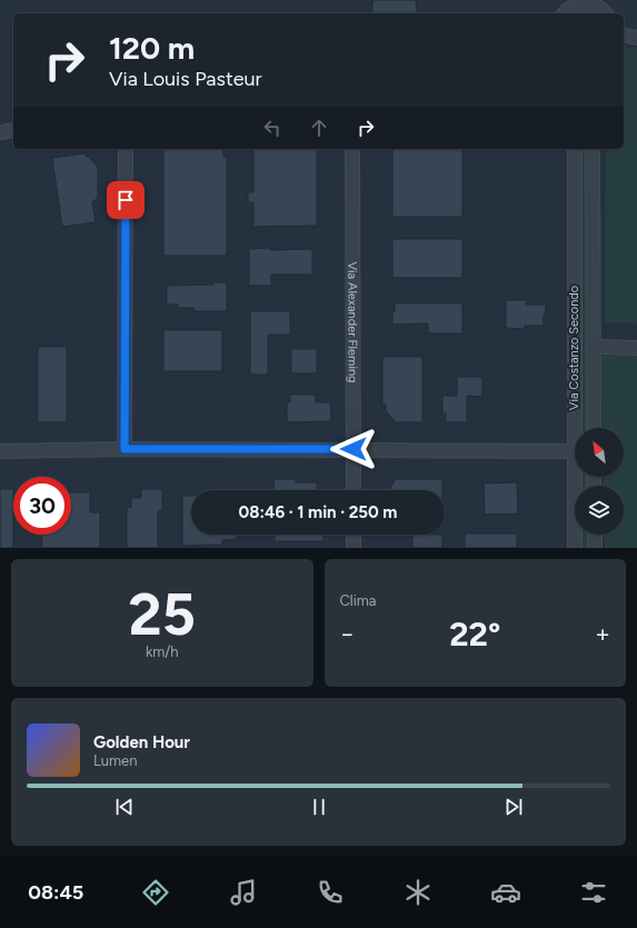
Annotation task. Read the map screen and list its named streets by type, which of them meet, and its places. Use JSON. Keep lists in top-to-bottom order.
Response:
{
  "streets": {
    "street": ["Via Alexander Fleming", "Via Costanzo Secondo"]
  },
  "north": "top left",
  "page": {
    "turn": ["120 m", "Via Louis Pasteur"],
    "limit": "30",
    "trip": "08:46 · 1 min · 250 m",
    "tile": [
      ["25", "km/h"],
      "Clima"
    ],
    "heat": ["−", "22°", "+"],
    "song": ["Golden Hour", "Lumen"],
    "tabs": "08:45"
  }
}
